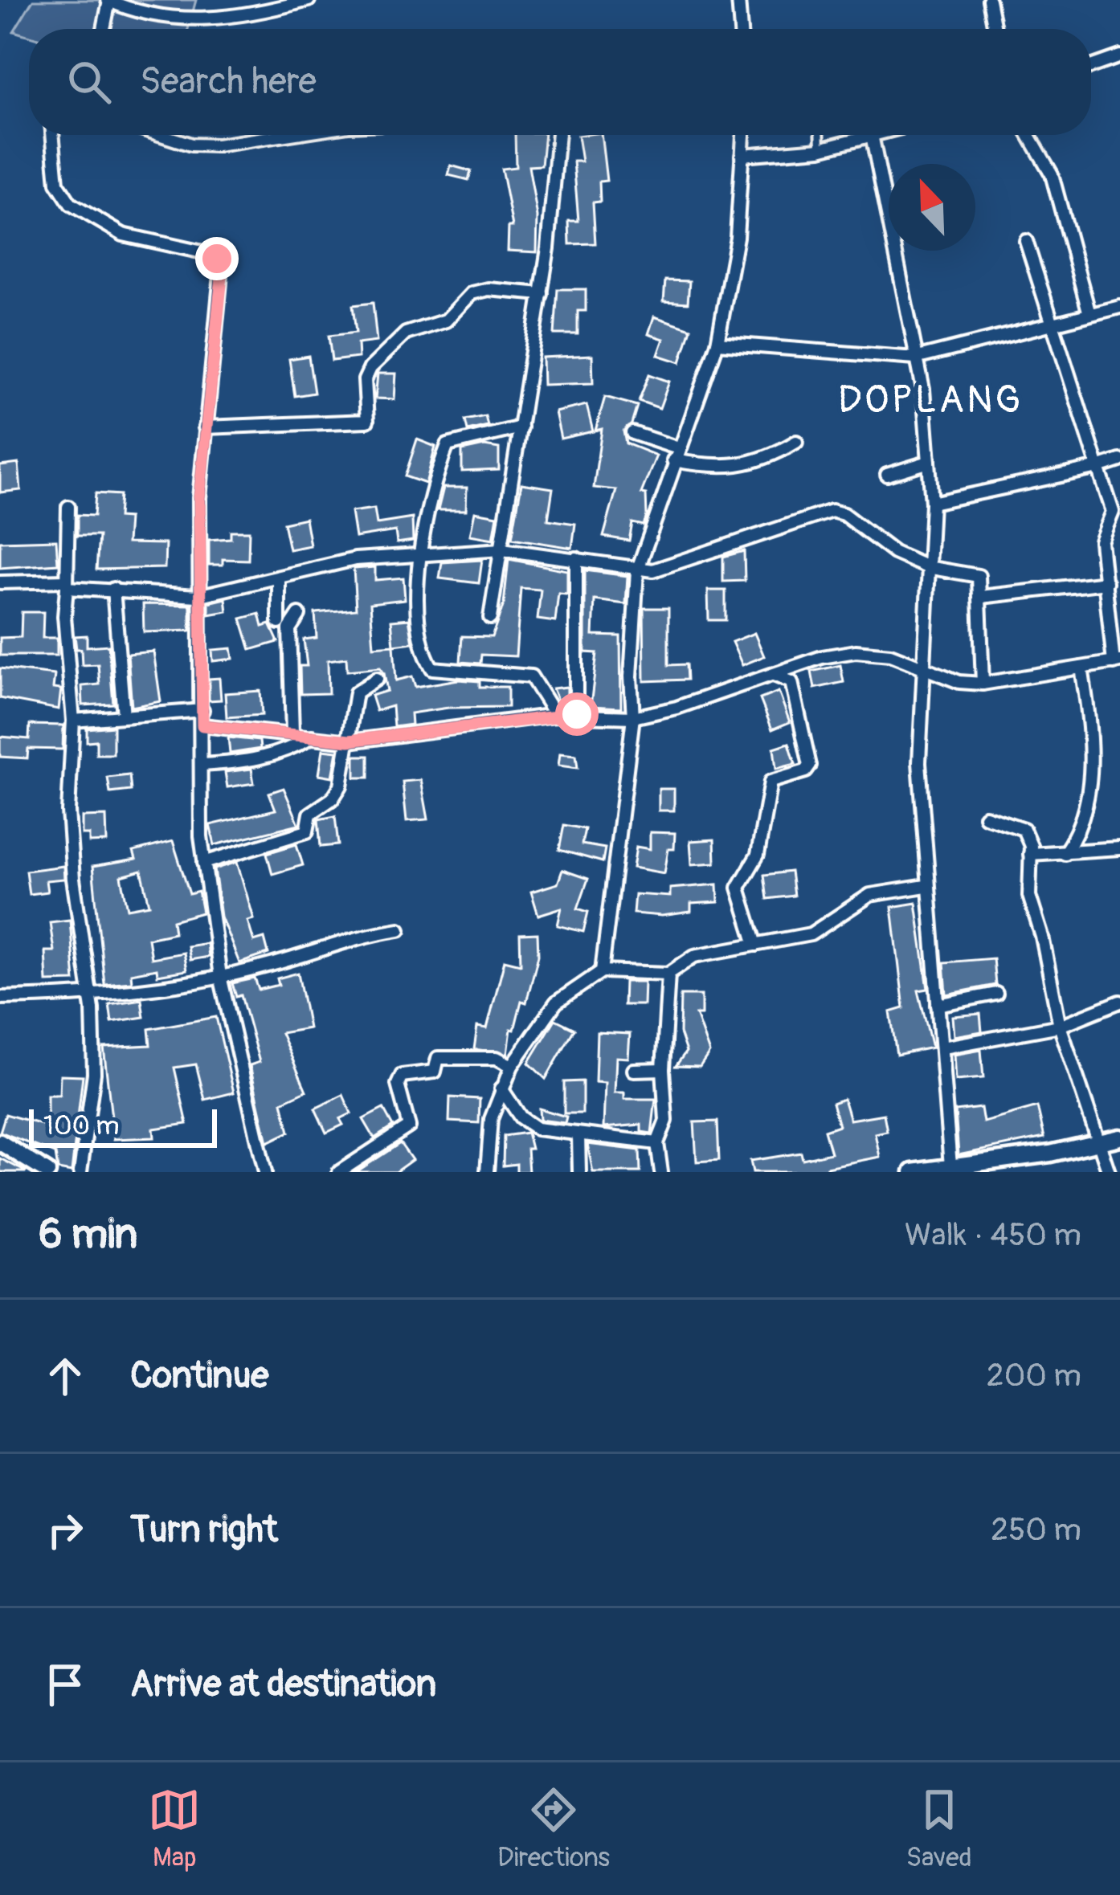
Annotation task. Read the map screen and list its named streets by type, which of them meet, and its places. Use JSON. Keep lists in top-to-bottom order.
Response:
{
  "districts": ["DOPLANG"],
  "scale_bar": "100 m",
  "north": "top left",
  "page": {
    "search": "Search here",
    "scale": "100 m",
    "heading": ["6 min", "Walk · 450 m"],
    "list": [
      ["Continue", "200 m"],
      ["Turn right", "250 m"],
      "Arrive at destination"
    ],
    "nav": ["Map", "Directions", "Saved"]
  }
}
